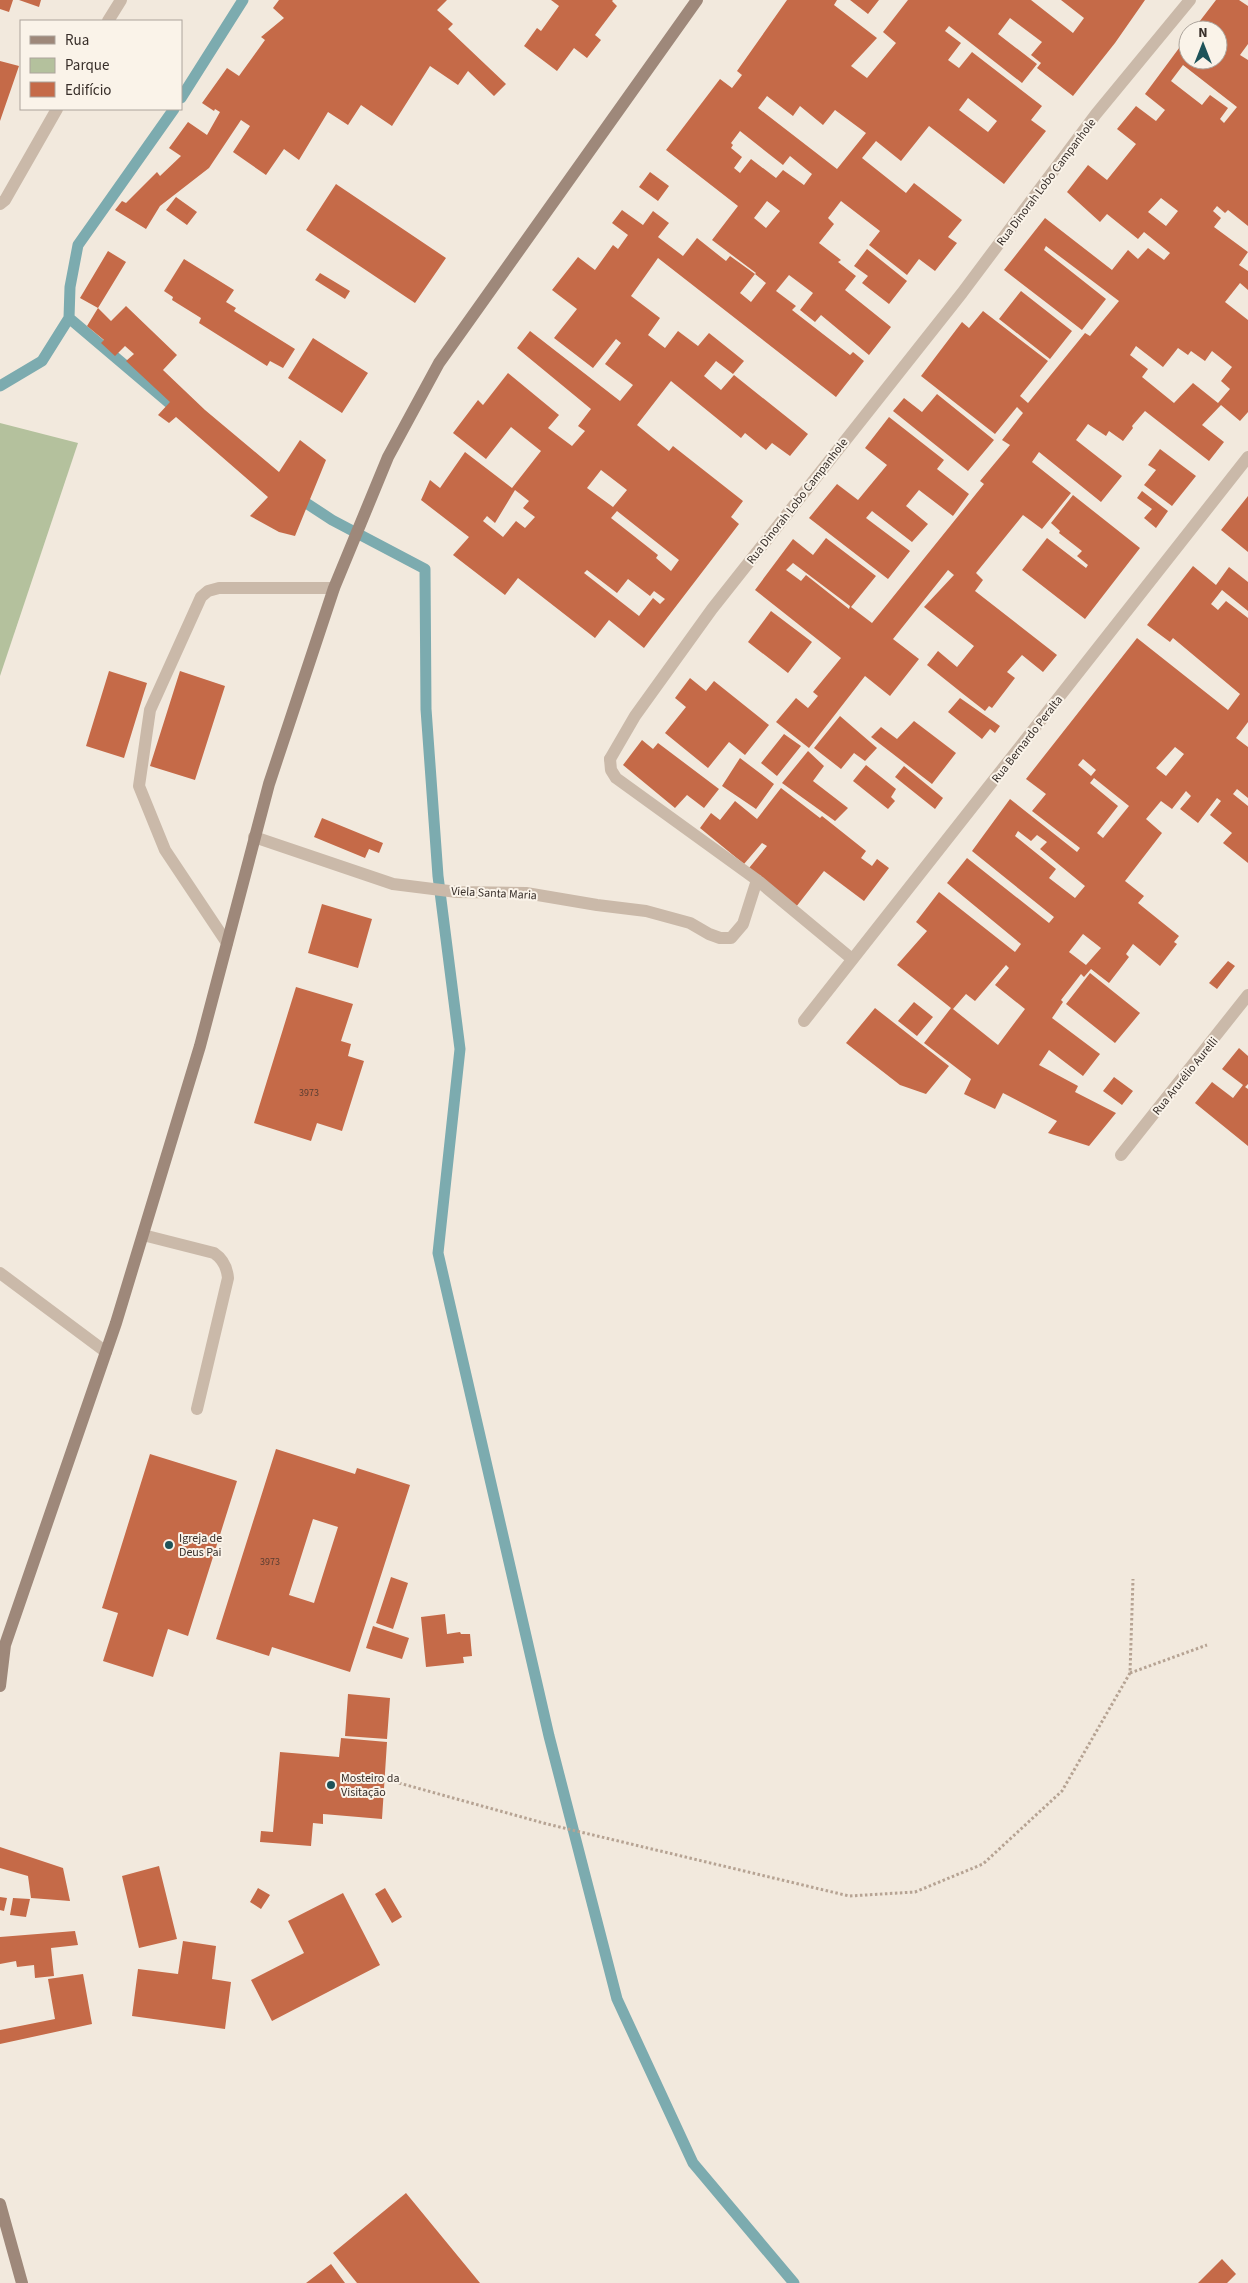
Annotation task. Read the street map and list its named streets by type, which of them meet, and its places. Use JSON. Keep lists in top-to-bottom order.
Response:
{
  "streets": {
    "street": [
      "Rua Dinorah Lobo Campanhole",
      "Rua Bernardo Peralta",
      "Viela Santa Maria",
      "Rua Arurélio Aurelli"
    ]
  },
  "crossings": [
    ["Rua Dinorah Lobo Campanhole", "Rua Bernardo Peralta"],
    ["Rua Dinorah Lobo Campanhole", "Viela Santa Maria"]
  ],
  "places": ["Igreja de Deus Pai", "Mosteiro da Visitação"],
  "house_numbers": ["3973", "3973"],
  "legend": ["Rua", "Parque", "Edifício"],
  "north": "top"
}
